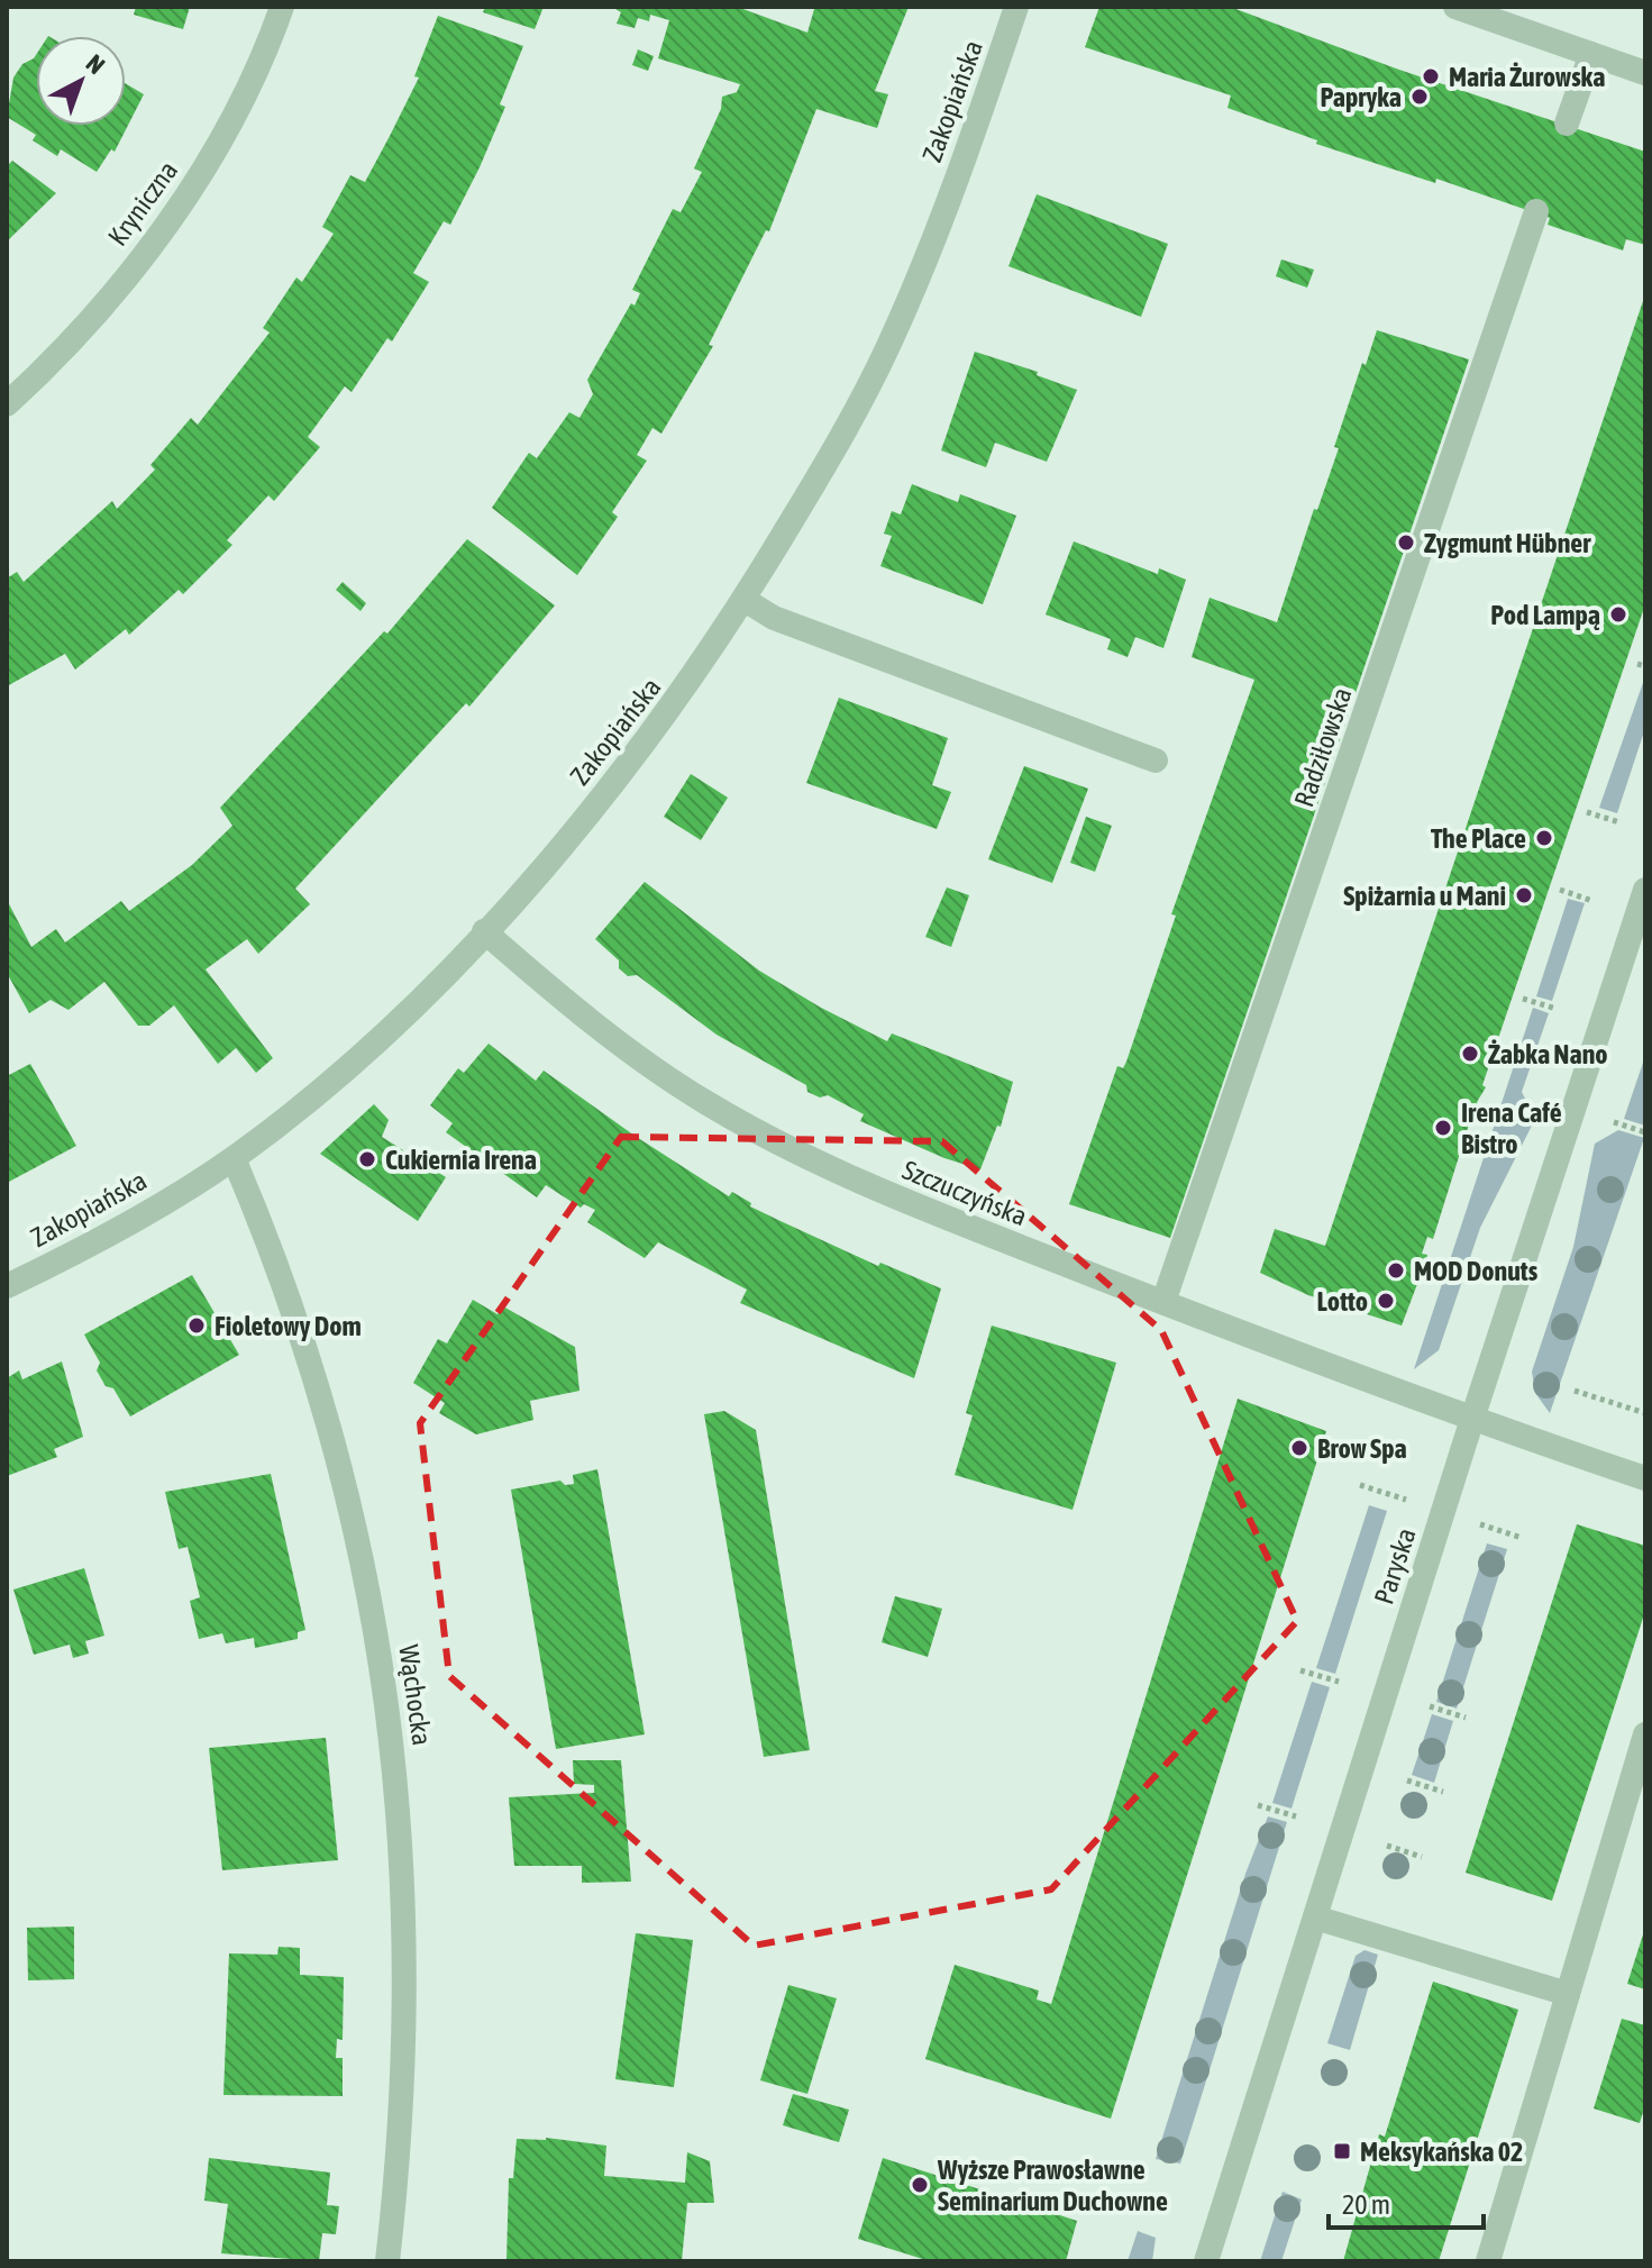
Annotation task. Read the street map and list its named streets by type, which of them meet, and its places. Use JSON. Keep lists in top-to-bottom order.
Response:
{
  "streets": {
    "street": [
      "Zakopiańska",
      "Kryniczna",
      "Radziłowska",
      "Szczuczyńska",
      "Paryska",
      "Wąchocka"
    ]
  },
  "crossings": [
    ["Zakopiańska", "Szczuczyńska"],
    ["Zakopiańska", "Wąchocka"],
    ["Radziłowska", "Szczuczyńska"],
    ["Szczuczyńska", "Paryska"]
  ],
  "places": {
    "other": [
      "Maria Żurowska",
      "Papryka",
      "Zygmunt Hübner",
      "Pod Lampą",
      "The Place",
      "Spiżarnia u Mani",
      "Żabka Nano",
      "Irena Café Bistro",
      "Cukiernia Irena",
      "MOD Donuts",
      "Lotto",
      "Fioletowy Dom",
      "Brow Spa",
      "Wyższe Prawosławne Seminarium Duchowne"
    ],
    "transit": ["Meksykańska 02"]
  },
  "scale_bar": "20 m",
  "north": "top right"
}
